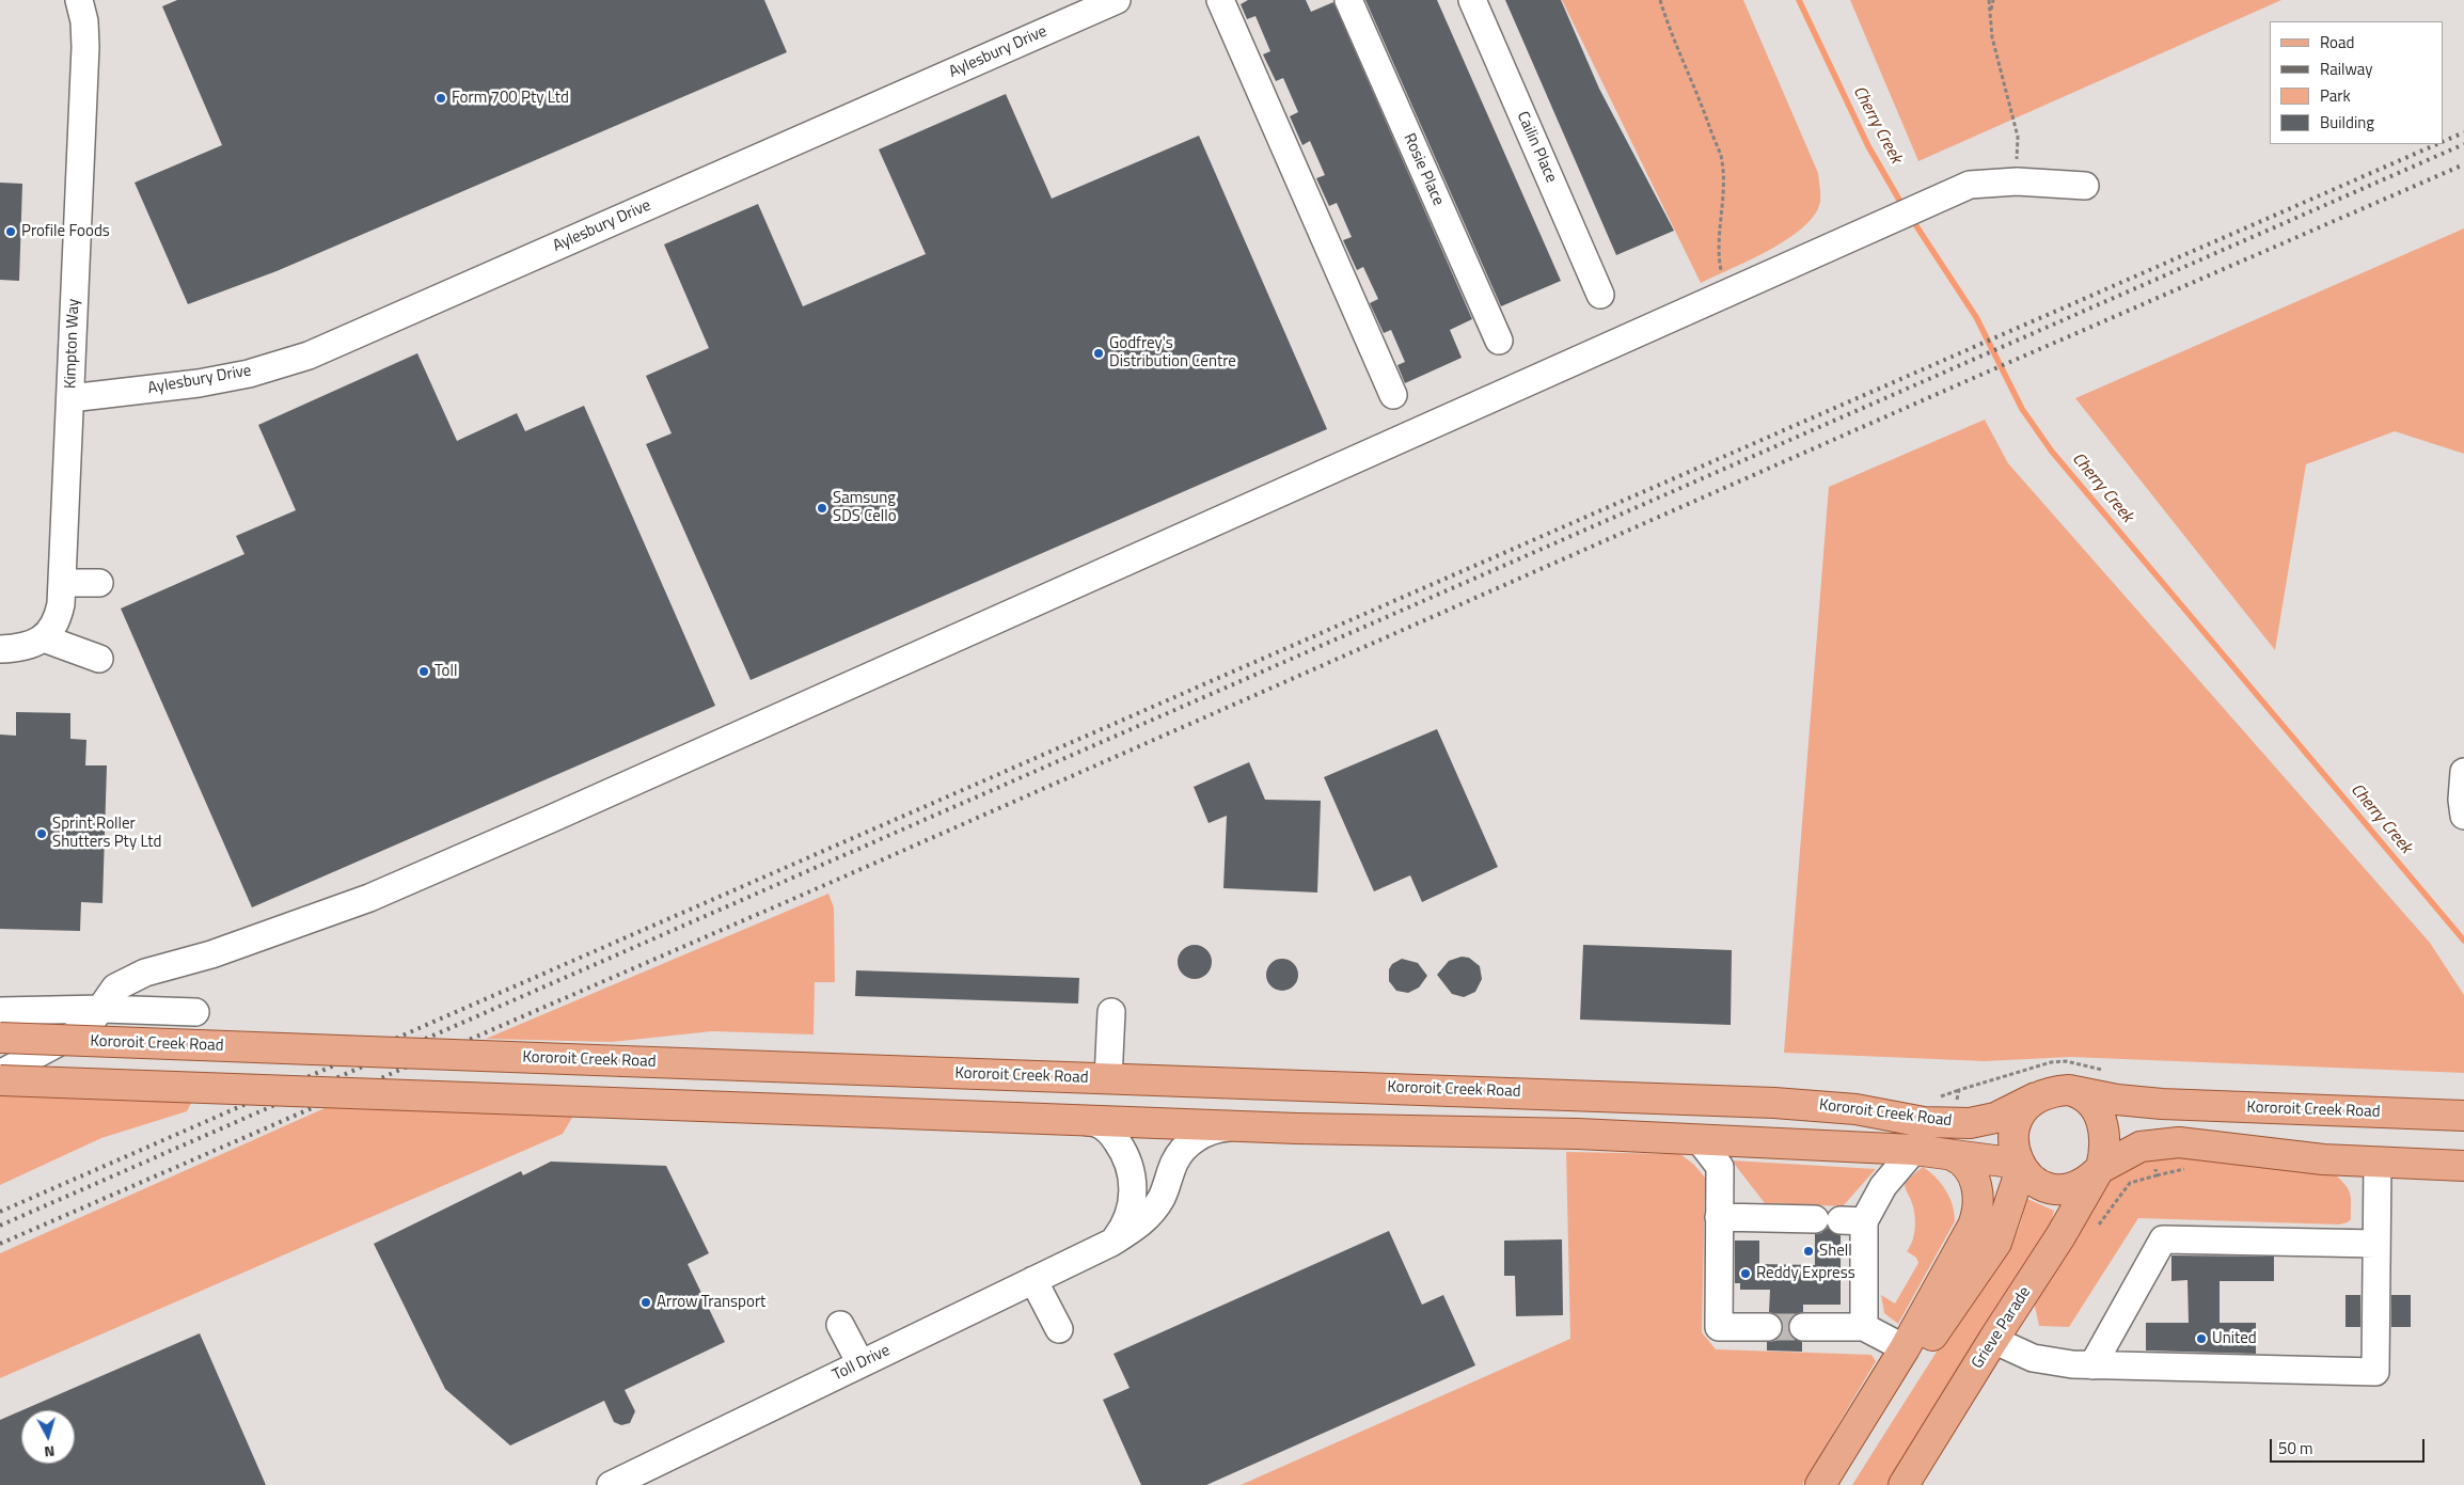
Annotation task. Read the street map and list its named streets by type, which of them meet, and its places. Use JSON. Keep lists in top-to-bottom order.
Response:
{
  "streets": {
    "main road": ["Kororoit Creek Road", "Grieve Parade"],
    "street": [
      "Aylesbury Drive",
      "Cailin Place",
      "Rosie Place",
      "Kimpton Way",
      "Toll Drive"
    ]
  },
  "crossings": [
    ["Aylesbury Drive", "Kimpton Way"],
    ["Kororoit Creek Road", "Grieve Parade"],
    ["Kororoit Creek Road", "Toll Drive"]
  ],
  "water": ["Cherry Creek"],
  "places": [
    "Form 700 Pty Ltd",
    "Profile Foods",
    "Godfrey's Distribution Centre",
    "Samsung SDS Cello",
    "Toll",
    "Sprint Roller Shutters Pty Ltd",
    "Shell",
    "Reddy Express",
    "Arrow Transport",
    "United"
  ],
  "legend": [
    "Road",
    "Railway",
    "Park",
    "Building"
  ],
  "scale_bar": "50 m",
  "north": "bottom"
}
